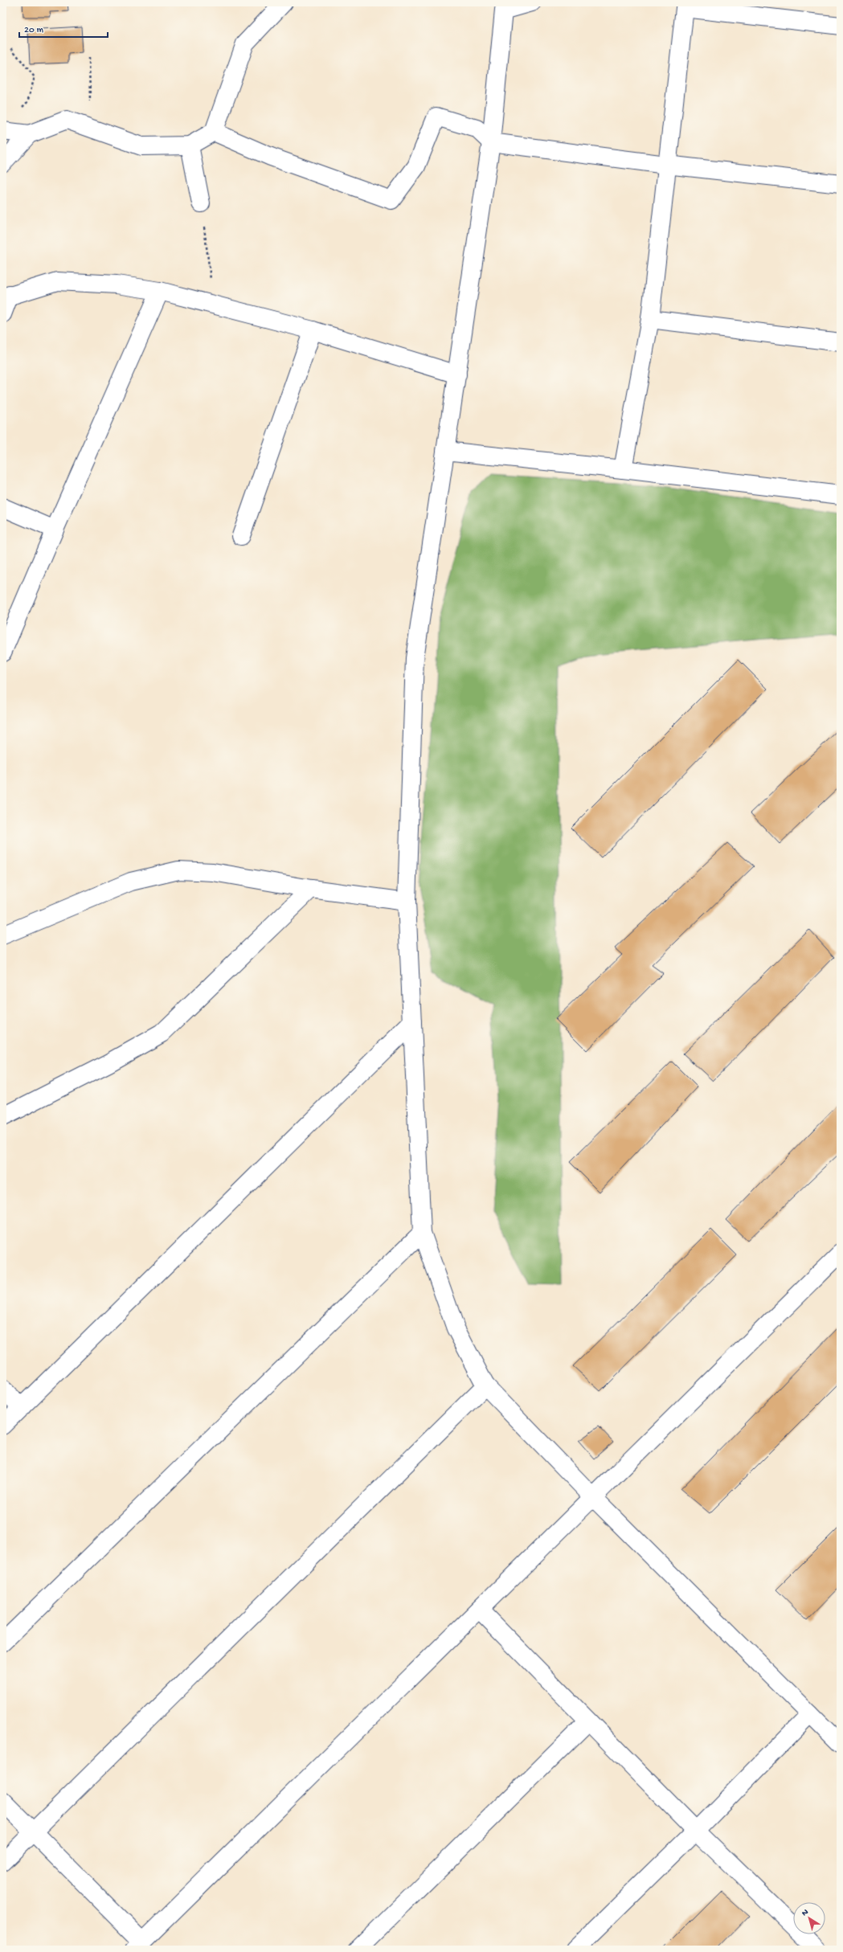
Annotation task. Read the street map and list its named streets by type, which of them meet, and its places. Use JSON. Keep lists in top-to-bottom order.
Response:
{
  "scale_bar": "20 m",
  "north": "top left"
}
